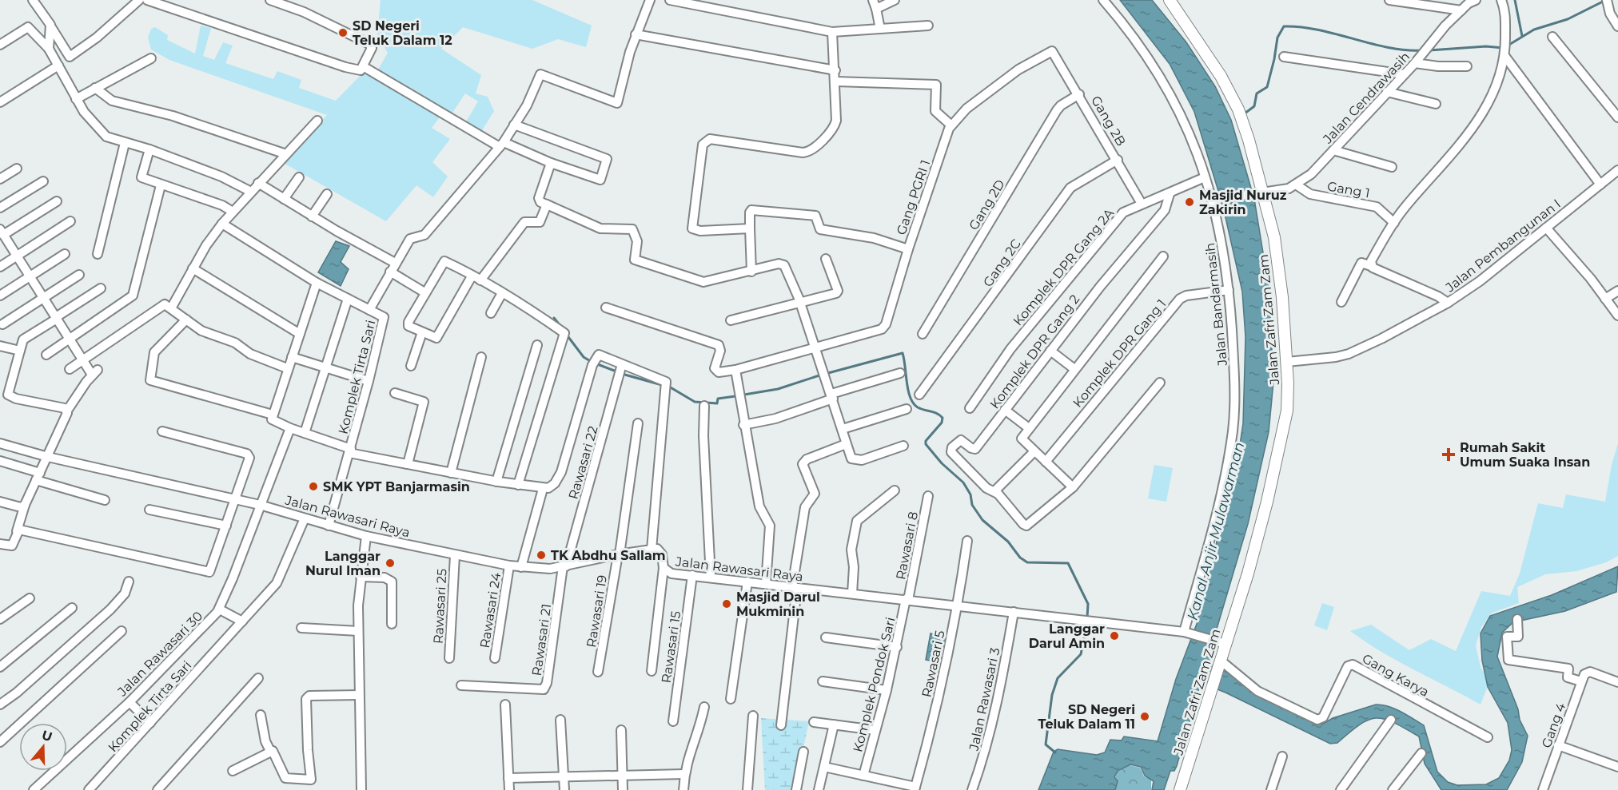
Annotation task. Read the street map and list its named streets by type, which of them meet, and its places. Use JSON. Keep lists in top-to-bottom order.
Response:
{
  "streets": {
    "main road": ["Jalan Zafri Zam Zam"],
    "street": [
      "Jalan Cendrawasih",
      "Gang 2B",
      "Gang 1",
      "Gang PGRI 1",
      "Gang 2D",
      "Jalan Pembangunan I",
      "Gang 2C",
      "Komplek DPR Gang 2A",
      "Jalan Bandarmasih",
      "Komplek DPR Gang 2",
      "Komplek DPR Gang 1",
      "Komplek Tirta Sari",
      "Rawasari 22",
      "Jalan Rawasari Raya",
      "Rawasari 8",
      "Rawasari 25",
      "Rawasari 24",
      "Rawasari 19",
      "Rawasari 21",
      "Rawasari 15",
      "Jalan Rawasari 30",
      "Rawasari 5",
      "Gang Karya",
      "Komplek Pondok Sari",
      "Jalan Rawasari 3",
      "Gang 4"
    ]
  },
  "crossings": [
    ["Jalan Cendrawasih", "Gang 1"],
    ["Jalan Cendrawasih", "Jalan Bandarmasih"],
    ["Jalan Cendrawasih", "Jalan Zafri Zam Zam"],
    ["Gang 2B", "Gang PGRI 1"],
    ["Gang 2B", "Gang 2D"],
    ["Gang 2B", "Gang 2C"],
    ["Gang 2B", "Komplek DPR Gang 2A"],
    ["Jalan Pembangunan I", "Jalan Zafri Zam Zam"],
    ["Komplek DPR Gang 2A", "Jalan Bandarmasih"],
    ["Komplek DPR Gang 2A", "Komplek DPR Gang 2"],
    ["Jalan Bandarmasih", "Komplek DPR Gang 1"],
    ["Jalan Bandarmasih", "Jalan Rawasari Raya"],
    ["Jalan Zafri Zam Zam", "Jalan Rawasari Raya"],
    ["Jalan Zafri Zam Zam", "Gang Karya"],
    ["Komplek Tirta Sari", "Jalan Rawasari Raya"],
    ["Rawasari 22", "Jalan Rawasari Raya"],
    ["Rawasari 22", "Rawasari 21"],
    ["Jalan Rawasari Raya", "Rawasari 8"],
    ["Jalan Rawasari Raya", "Rawasari 25"],
    ["Jalan Rawasari Raya", "Rawasari 24"],
    ["Jalan Rawasari Raya", "Rawasari 19"],
    ["Jalan Rawasari Raya", "Rawasari 21"],
    ["Jalan Rawasari Raya", "Rawasari 15"],
    ["Jalan Rawasari Raya", "Jalan Rawasari 30"],
    ["Jalan Rawasari Raya", "Rawasari 5"],
    ["Jalan Rawasari Raya", "Komplek Pondok Sari"],
    ["Jalan Rawasari Raya", "Jalan Rawasari 3"],
    ["Rawasari 8", "Komplek Pondok Sari"]
  ],
  "water": ["Kanal Anjir Mulawarman"],
  "places": {
    "other": [
      "SD Negeri Teluk Dalam 12",
      "Masjid Nuruz Zakirin",
      "SMK YPT Banjarmasin",
      "TK Abdhu Sallam",
      "Langgar Nurul Iman",
      "Masjid Darul Mukminin",
      "Langgar Darul Amin",
      "SD Negeri Teluk Dalam 11"
    ],
    "health": ["Rumah Sakit Umum Suaka Insan"]
  },
  "north": "top"
}
